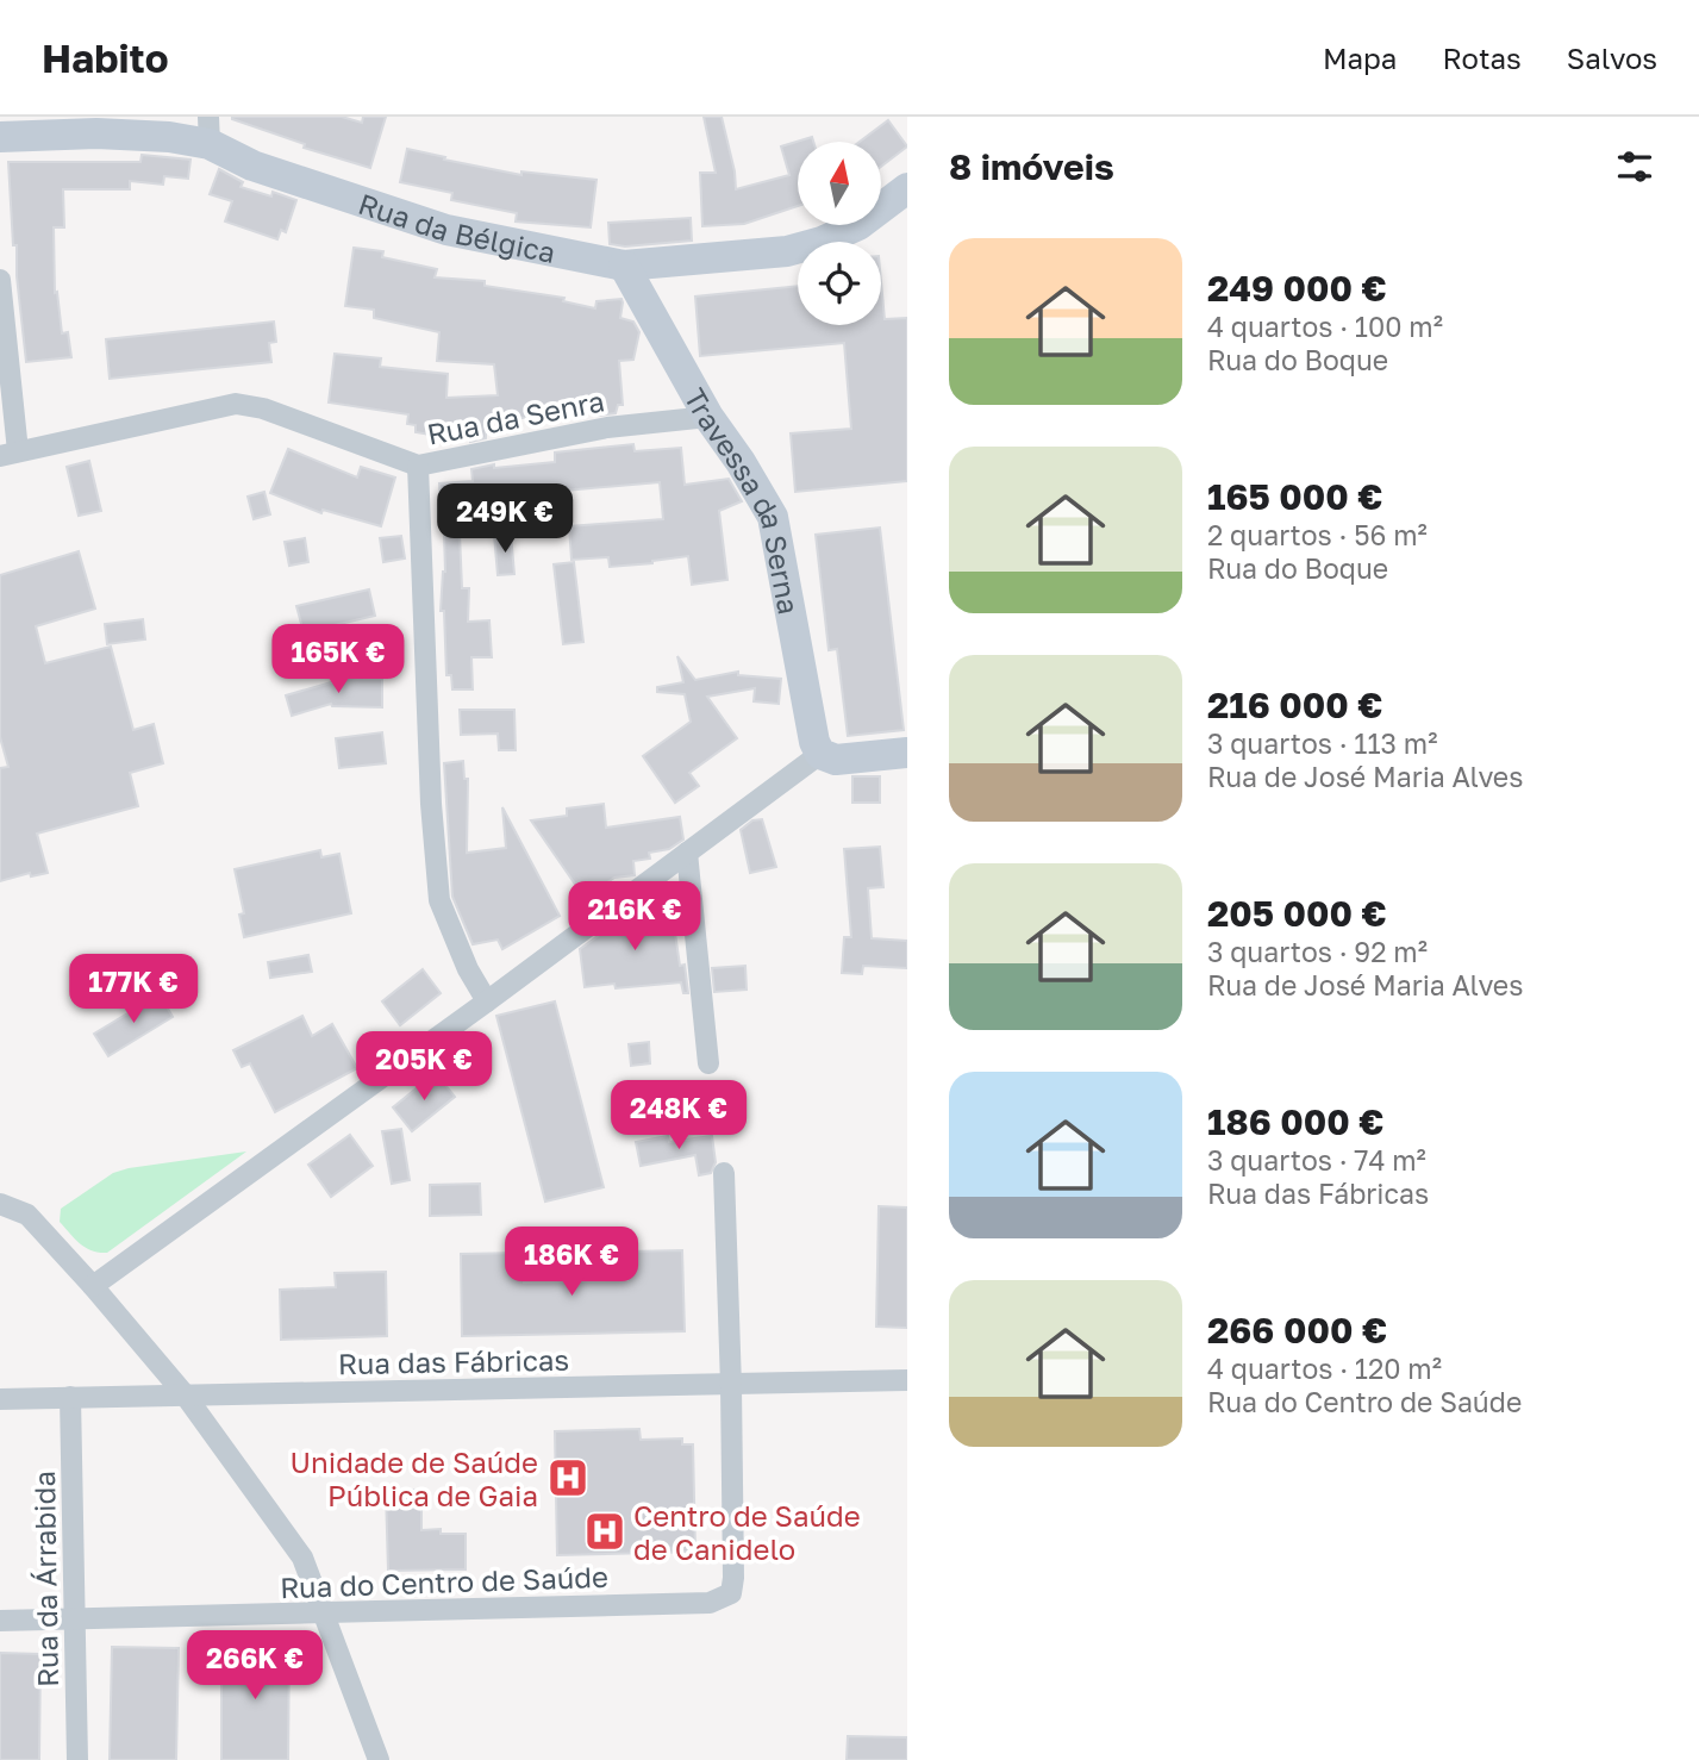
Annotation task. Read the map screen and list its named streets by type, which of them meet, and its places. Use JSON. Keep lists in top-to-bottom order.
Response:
{
  "streets": {
    "main road": ["Rua da Bélgica", "Travessa da Serna"],
    "street": [
      "Rua da Senra",
      "Rua das Fábricas",
      "Rua da Árrabida",
      "Rua do Centro de Saúde"
    ]
  },
  "crossings": [
    ["Rua da Bélgica", "Travessa da Serna"],
    ["Rua da Senra", "Travessa da Serna"],
    ["Rua das Fábricas", "Rua da Árrabida"],
    ["Rua das Fábricas", "Rua do Centro de Saúde"],
    ["Rua da Árrabida", "Rua do Centro de Saúde"]
  ],
  "places": {
    "hospital": ["Unidade de Saúde Pública de Gaia", "Centro de Saúde de Canidelo"]
  },
  "north": "top",
  "page": {
    "header": "Habito",
    "nav": ["Mapa", "Rotas", "Salvos"],
    "heading": "8 imóveis",
    "list": [
      {
        "name": "249 000 €",
        "note": "4 quartos · 100 m² · Rua do Boque"
      },
      {
        "name": "165 000 €",
        "note": "2 quartos · 56 m² · Rua do Boque"
      },
      {
        "name": "216 000 €",
        "note": "3 quartos · 113 m² · Rua de José Maria Alves"
      },
      {
        "name": "205 000 €",
        "note": "3 quartos · 92 m² · Rua de José Maria Alves"
      },
      {
        "name": "186 000 €",
        "note": "3 quartos · 74 m² · Rua das Fábricas"
      },
      {
        "name": "266 000 €",
        "note": "4 quartos · 120 m² · Rua do Centro de Saúde"
      }
    ],
    "price": [
      "249K €",
      "165K €",
      "216K €",
      "177K €",
      "205K €",
      "248K €",
      "186K €",
      "266K €"
    ]
  }
}
